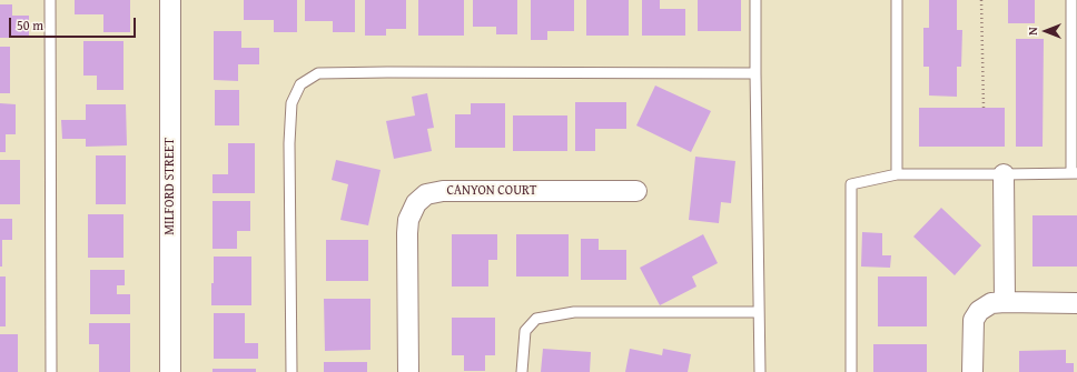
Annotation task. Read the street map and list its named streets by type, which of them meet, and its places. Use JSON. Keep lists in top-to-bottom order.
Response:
{
  "streets": {
    "street": ["MILFORD STREET", "CANYON COURT"]
  },
  "scale_bar": "50 m",
  "north": "left"
}
